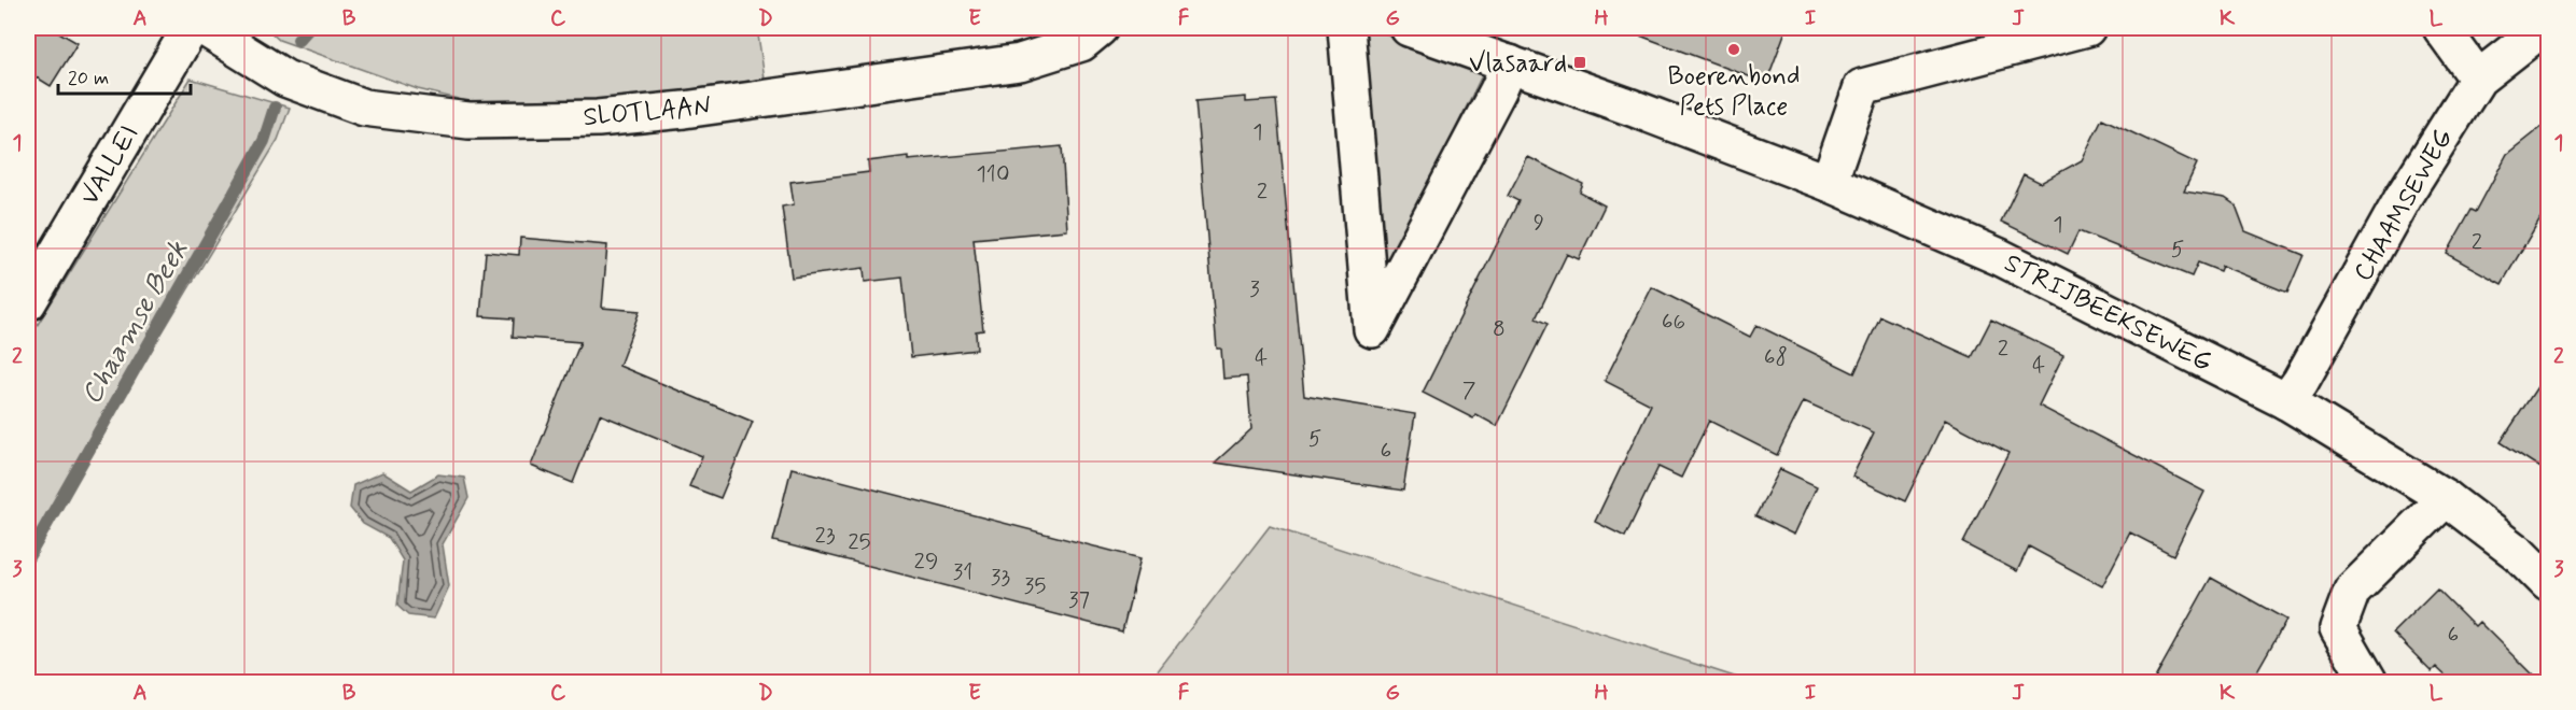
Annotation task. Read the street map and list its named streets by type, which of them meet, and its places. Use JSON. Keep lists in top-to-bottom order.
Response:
{
  "streets": {
    "street": [
      "SLOTLAAN",
      "VALLEI",
      "CHAAMSEWEG",
      "STRIJBEEKSEWEG"
    ]
  },
  "crossings": [
    ["CHAAMSEWEG", "STRIJBEEKSEWEG"]
  ],
  "water": ["Chaamse Beek"],
  "places": {
    "other": ["Boerenbond Pets Place"],
    "transit": ["Vlasaard"]
  },
  "house_numbers": [
    "1",
    "110",
    "2",
    "9",
    "1",
    "2",
    "5",
    "3",
    "66",
    "8",
    "2",
    "68",
    "4",
    "4",
    "7",
    "5",
    "6",
    "23",
    "25",
    "29",
    "31",
    "33",
    "35",
    "37",
    "6"
  ],
  "scale_bar": "20 m",
  "grid": {
    "columns": [
      "A",
      "B",
      "C",
      "D",
      "E",
      "F",
      "G",
      "H",
      "I",
      "J",
      "K",
      "L"
    ],
    "rows": ["1", "2", "3"]
  }
}
